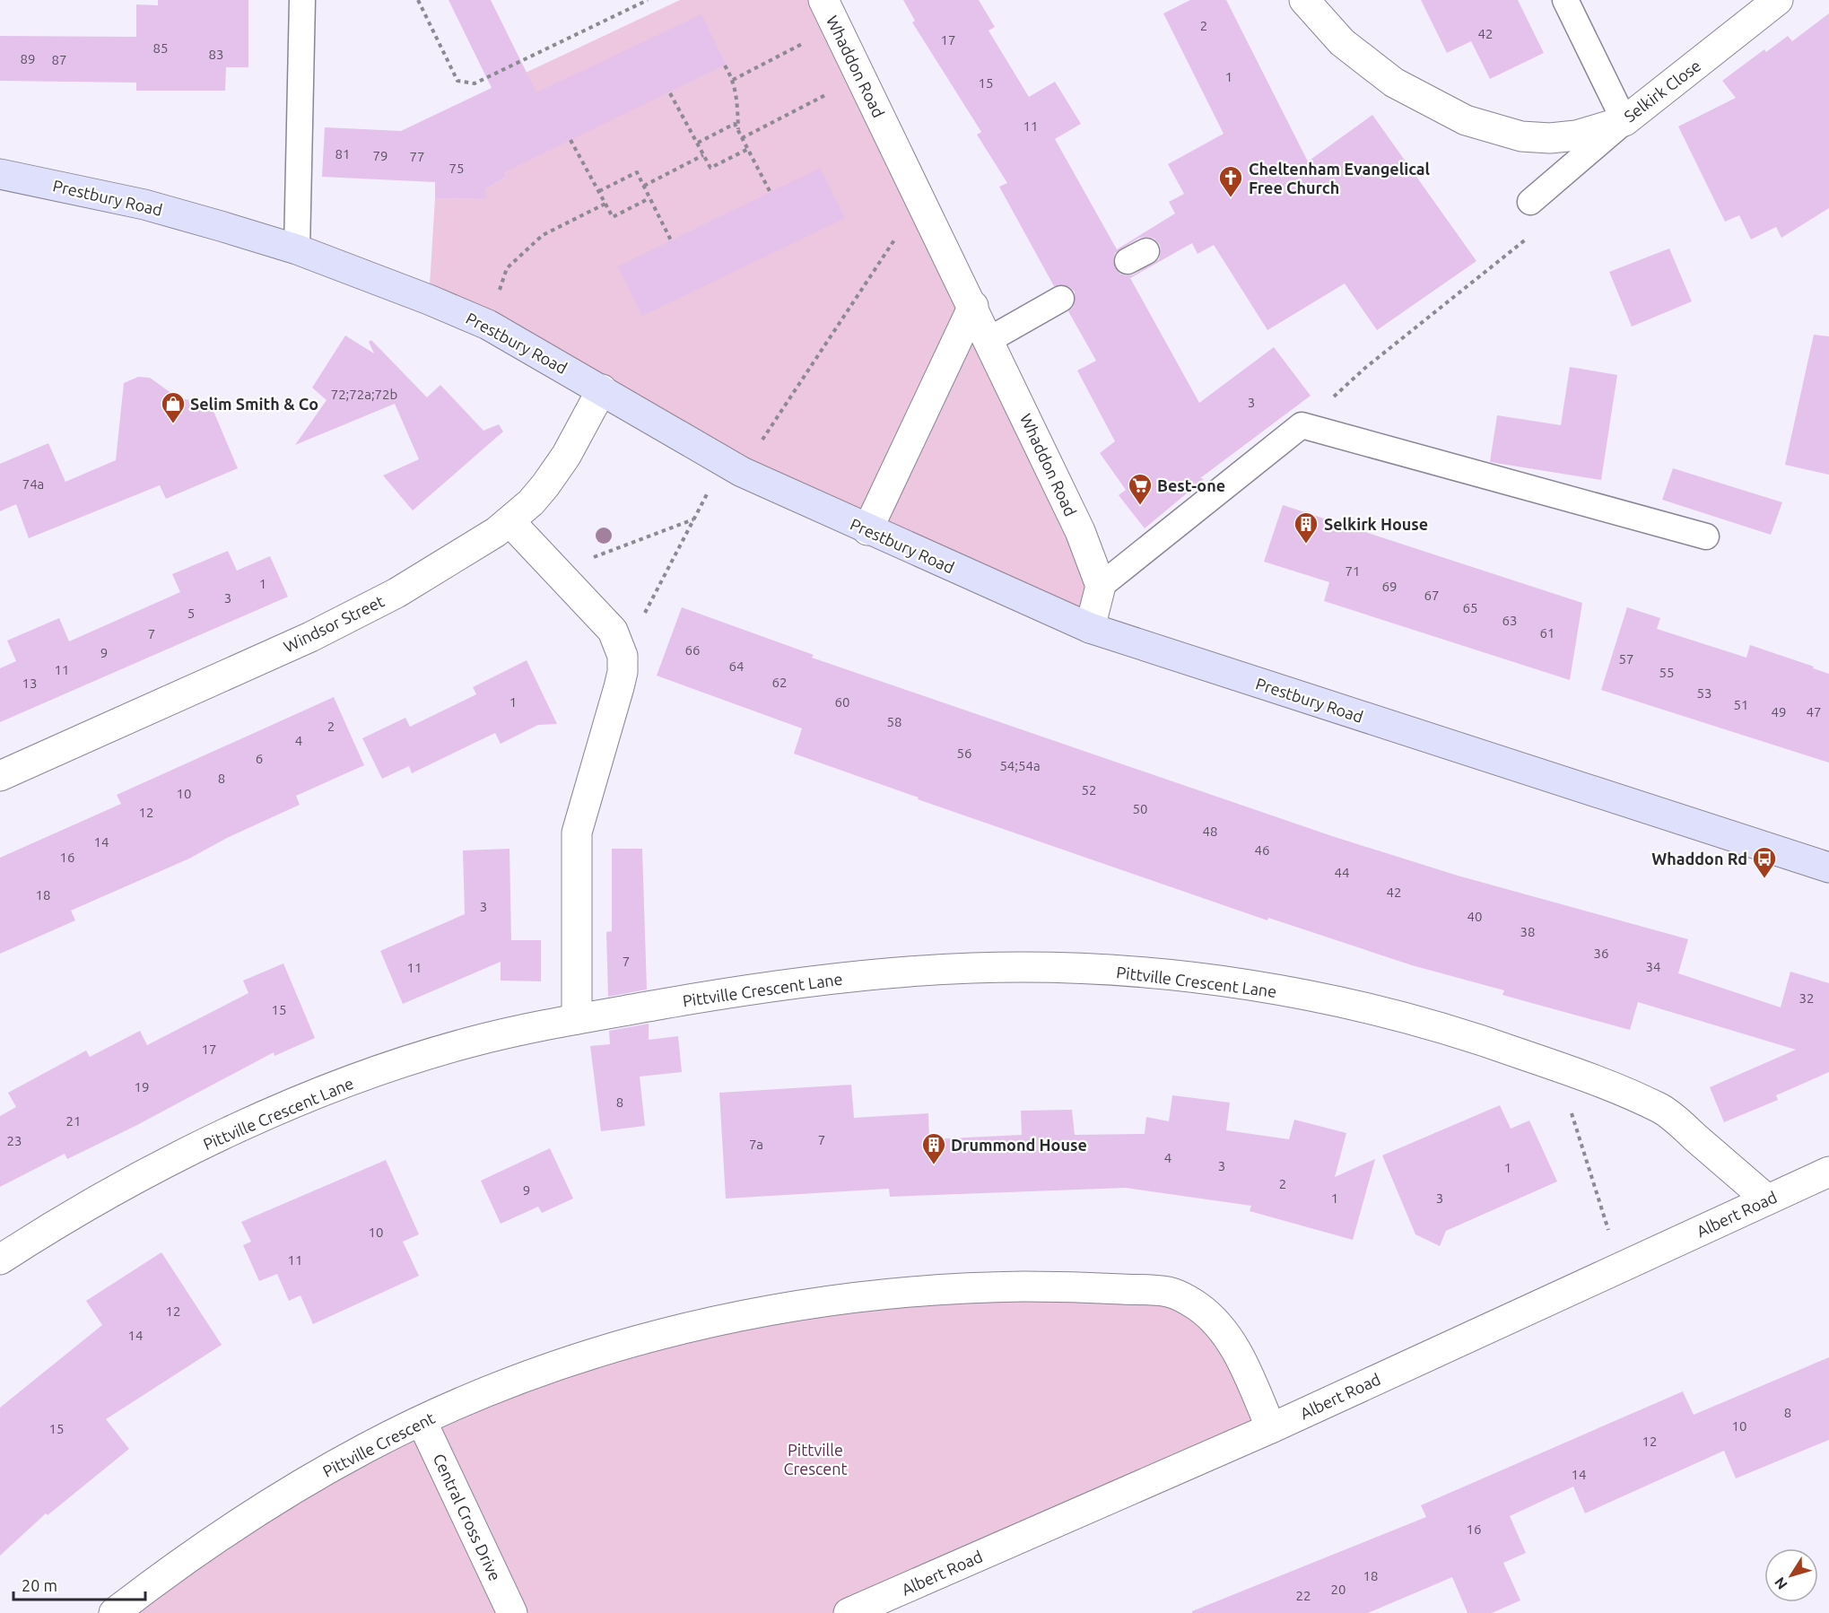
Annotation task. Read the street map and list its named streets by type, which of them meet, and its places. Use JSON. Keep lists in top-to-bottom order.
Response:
{
  "streets": {
    "main road": ["Prestbury Road"],
    "street": [
      "Whaddon Road",
      "Selkirk Close",
      "Windsor Street",
      "Pittville Crescent Lane",
      "Albert Road",
      "Pittville Crescent",
      "Central Cross Drive"
    ]
  },
  "crossings": [
    ["Prestbury Road", "Windsor Street"],
    ["Pittville Crescent Lane", "Albert Road"],
    ["Albert Road", "Pittville Crescent"],
    ["Pittville Crescent", "Central Cross Drive"]
  ],
  "parks": ["Pittville Crescent"],
  "places": {
    "church": ["Cheltenham Evangelical Free Church"],
    "shop": ["Selim Smith & Co"],
    "supermarket": ["Best-one"],
    "building": ["Selkirk House", "Drummond House"],
    "bus stop": ["Whaddon Rd"]
  },
  "house_numbers": [
    "2",
    "42",
    "17",
    "85",
    "83",
    "89",
    "87",
    "1",
    "15",
    "11",
    "81",
    "79",
    "77",
    "75",
    "72;72a;72b",
    "3",
    "74a",
    "71",
    "1",
    "69",
    "67",
    "3",
    "65",
    "5",
    "63",
    "61",
    "7",
    "66",
    "9",
    "57",
    "64",
    "11",
    "55",
    "62",
    "13",
    "53",
    "1",
    "60",
    "51",
    "49",
    "47",
    "58",
    "2",
    "4",
    "56",
    "6",
    "54;54a",
    "8",
    "52",
    "10",
    "50",
    "12",
    "48",
    "14",
    "46",
    "16",
    "44",
    "42",
    "18",
    "3",
    "40",
    "38",
    "36",
    "7",
    "34",
    "11",
    "32",
    "15",
    "17",
    "19",
    "8",
    "21",
    "7",
    "23",
    "7a",
    "4",
    "3",
    "1",
    "2",
    "9",
    "1",
    "3",
    "10",
    "11",
    "12",
    "14",
    "8",
    "10",
    "15",
    "12",
    "14",
    "16",
    "18",
    "20",
    "22"
  ],
  "scale_bar": "20 m",
  "north": "bottom left"
}
